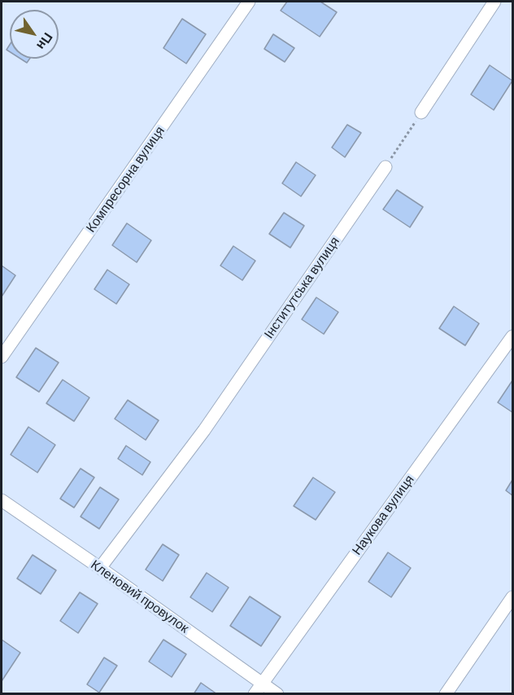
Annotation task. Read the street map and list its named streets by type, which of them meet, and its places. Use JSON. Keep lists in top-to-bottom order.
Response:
{
  "streets": {
    "street": [
      "Компресорна вулиця",
      "Інститутська вулиця",
      "Наукова вулиця",
      "Кленовий провулок"
    ]
  },
  "crossings": [
    ["Інститутська вулиця", "Кленовий провулок"],
    ["Наукова вулиця", "Кленовий провулок"]
  ],
  "north": "bottom right"
}
